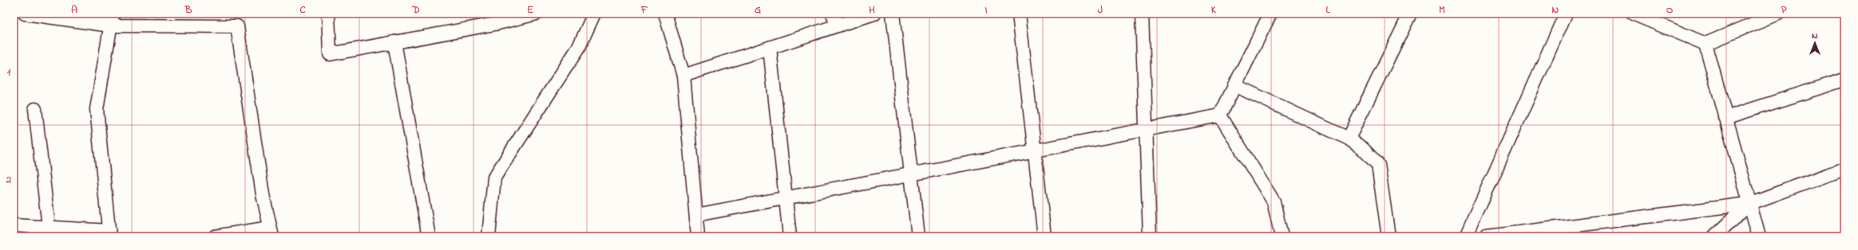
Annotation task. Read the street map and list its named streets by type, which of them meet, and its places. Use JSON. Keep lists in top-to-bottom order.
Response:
{
  "north": "top",
  "grid": {
    "columns": [
      "A",
      "B",
      "C",
      "D",
      "E",
      "F",
      "G",
      "H",
      "I",
      "J",
      "K",
      "L",
      "M",
      "N",
      "O",
      "P"
    ],
    "rows": ["1", "2"]
  }
}
